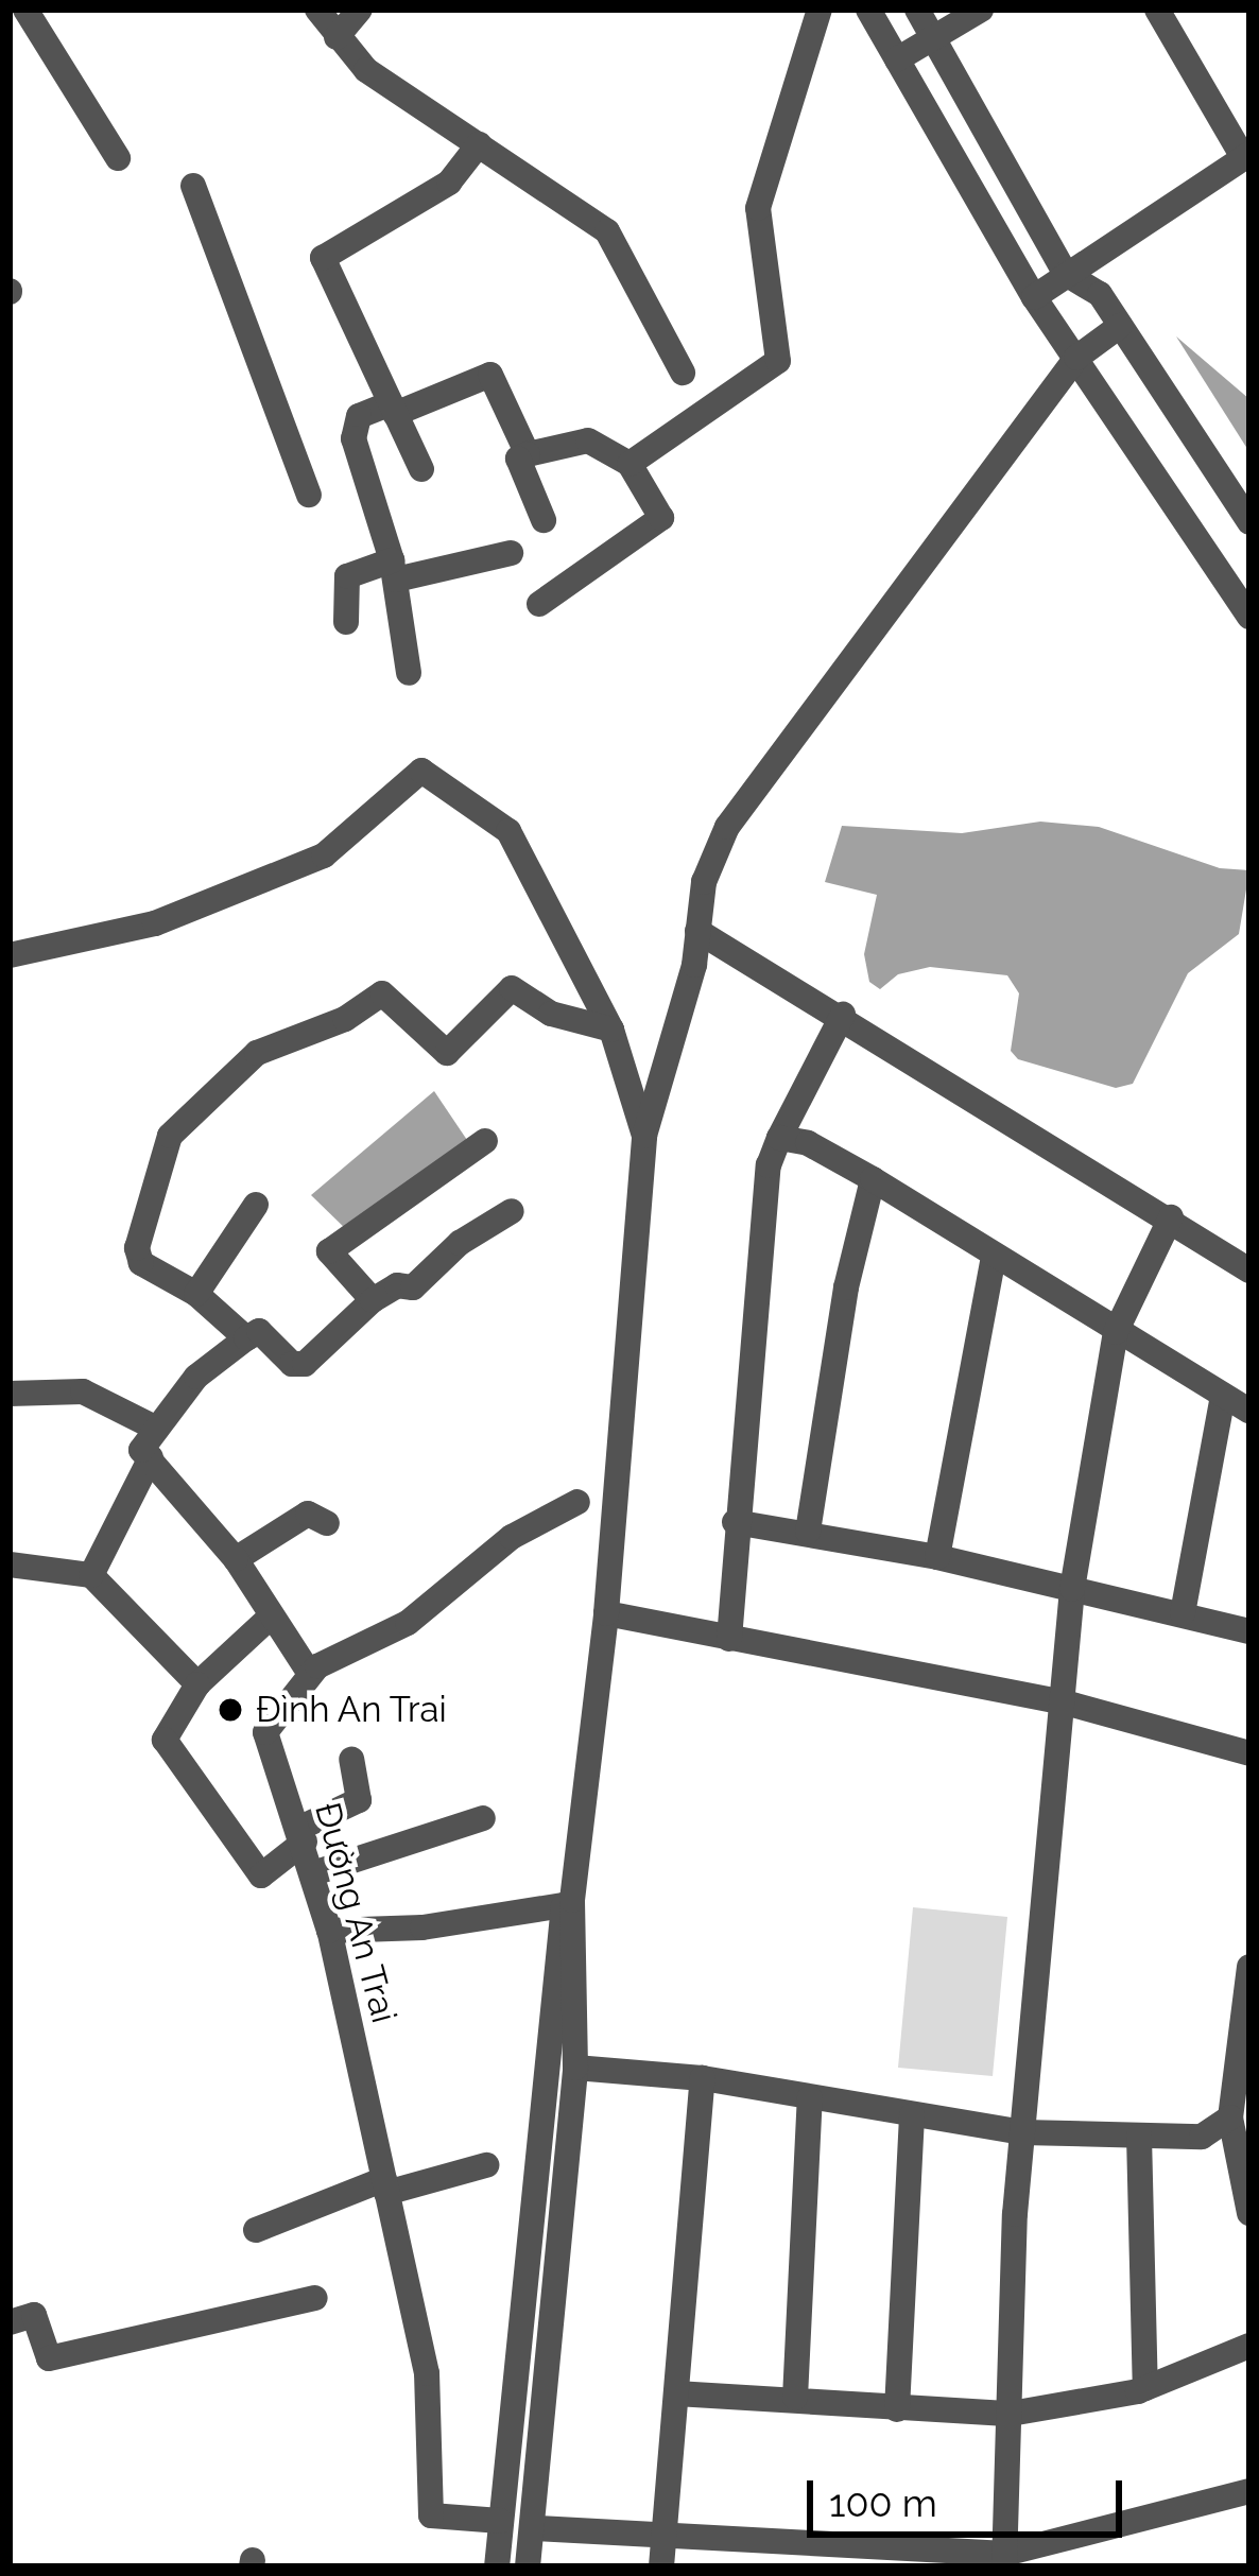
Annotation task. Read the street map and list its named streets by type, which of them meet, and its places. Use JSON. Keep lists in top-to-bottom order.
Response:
{
  "streets": {
    "street": ["Đường An Trai"]
  },
  "places": ["Đình An Trai"],
  "scale_bar": "100 m"
}
